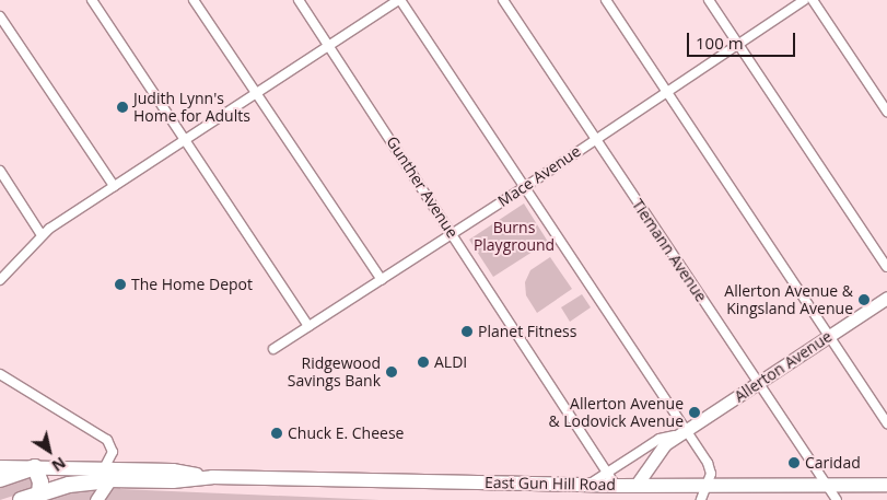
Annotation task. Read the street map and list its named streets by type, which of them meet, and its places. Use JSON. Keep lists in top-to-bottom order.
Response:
{
  "streets": {
    "main road": ["Allerton Avenue", "East Gun Hill Road"],
    "street": ["Mace Avenue", "Gunther Avenue", "Tiemann Avenue"]
  },
  "crossings": [
    ["Mace Avenue", "Gunther Avenue"],
    ["Mace Avenue", "Tiemann Avenue"],
    ["Gunther Avenue", "Allerton Avenue"],
    ["Gunther Avenue", "East Gun Hill Road"],
    ["Tiemann Avenue", "Allerton Avenue"],
    ["Tiemann Avenue", "East Gun Hill Road"],
    ["Allerton Avenue", "East Gun Hill Road"]
  ],
  "parks": ["Burns Playground"],
  "places": [
    "Judith Lynn's Home for Adults",
    "The Home Depot",
    "Allerton Avenue & Kingsland Avenue",
    "Planet Fitness",
    "ALDI",
    "Ridgewood Savings Bank",
    "Allerton Avenue & Lodovick Avenue",
    "Chuck E. Cheese",
    "Caridad"
  ],
  "scale_bar": "100 m",
  "north": "bottom right"
}
